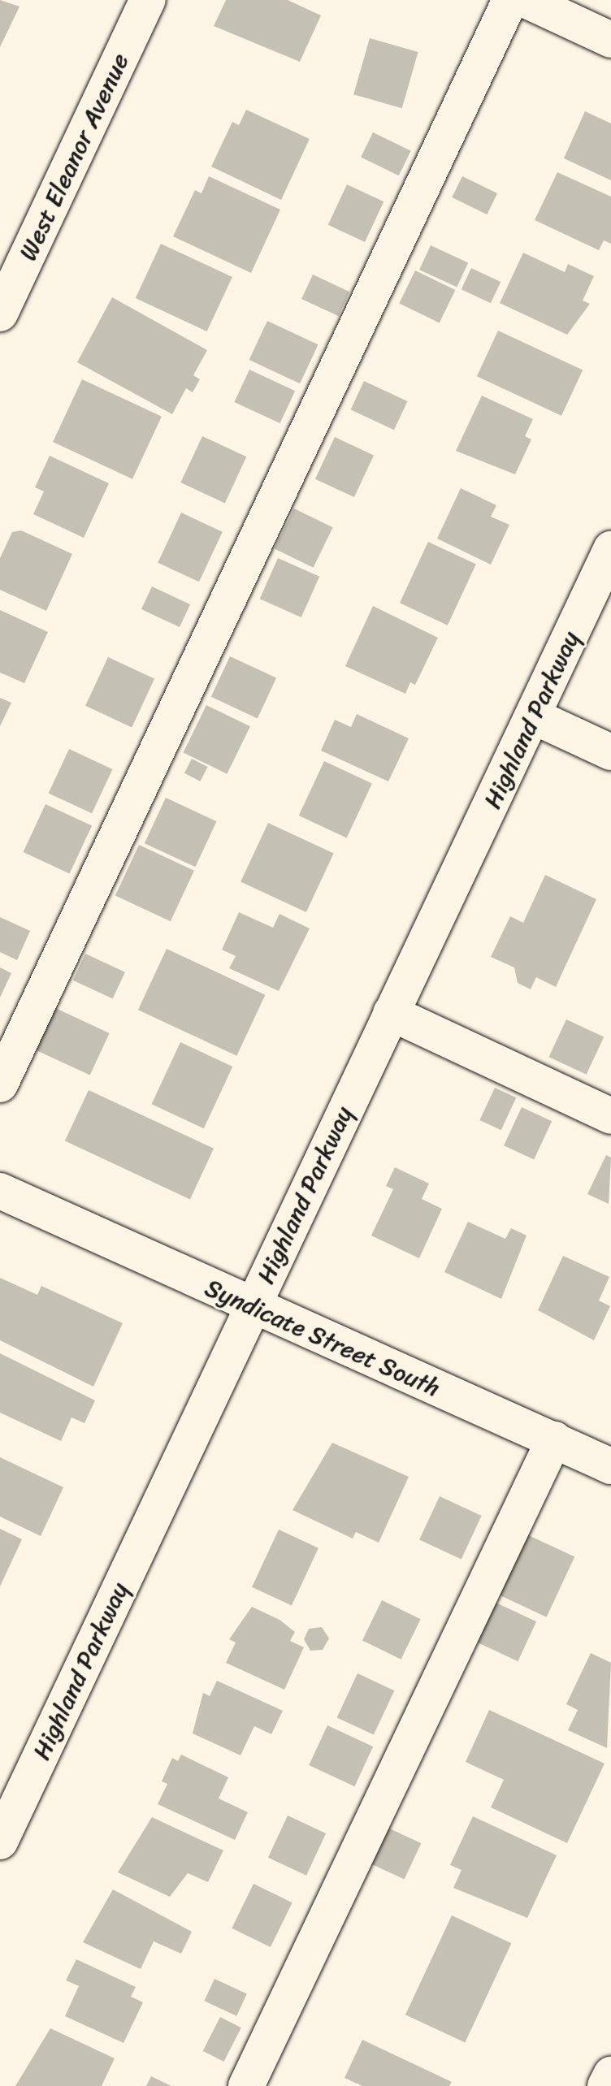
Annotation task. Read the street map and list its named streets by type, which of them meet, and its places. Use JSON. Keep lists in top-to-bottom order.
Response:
{
  "streets": {
    "street": ["West Eleanor Avenue", "Highland Parkway", "Syndicate Street South"]
  },
  "crossings": [
    ["Highland Parkway", "Syndicate Street South"]
  ]
}
